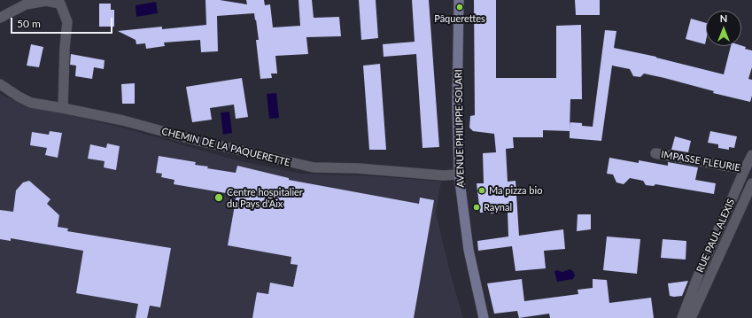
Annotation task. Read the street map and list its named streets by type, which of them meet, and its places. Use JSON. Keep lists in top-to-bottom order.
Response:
{
  "streets": {
    "main road": ["AVENUE PHILIPPE SOLARI"],
    "street": ["CHEMIN DE LA PAQUERETTE", "IMPASSE FLEURIE", "RUE PAUL ALEXIS"]
  },
  "crossings": [
    ["AVENUE PHILIPPE SOLARI", "CHEMIN DE LA PAQUERETTE"],
    ["IMPASSE FLEURIE", "RUE PAUL ALEXIS"]
  ],
  "places": [
    "Pâquerettes",
    "Ma pizza bio",
    "Centre hospitalier du Pays d'Aix",
    "Raynal"
  ],
  "scale_bar": "50 m",
  "north": "top"
}
